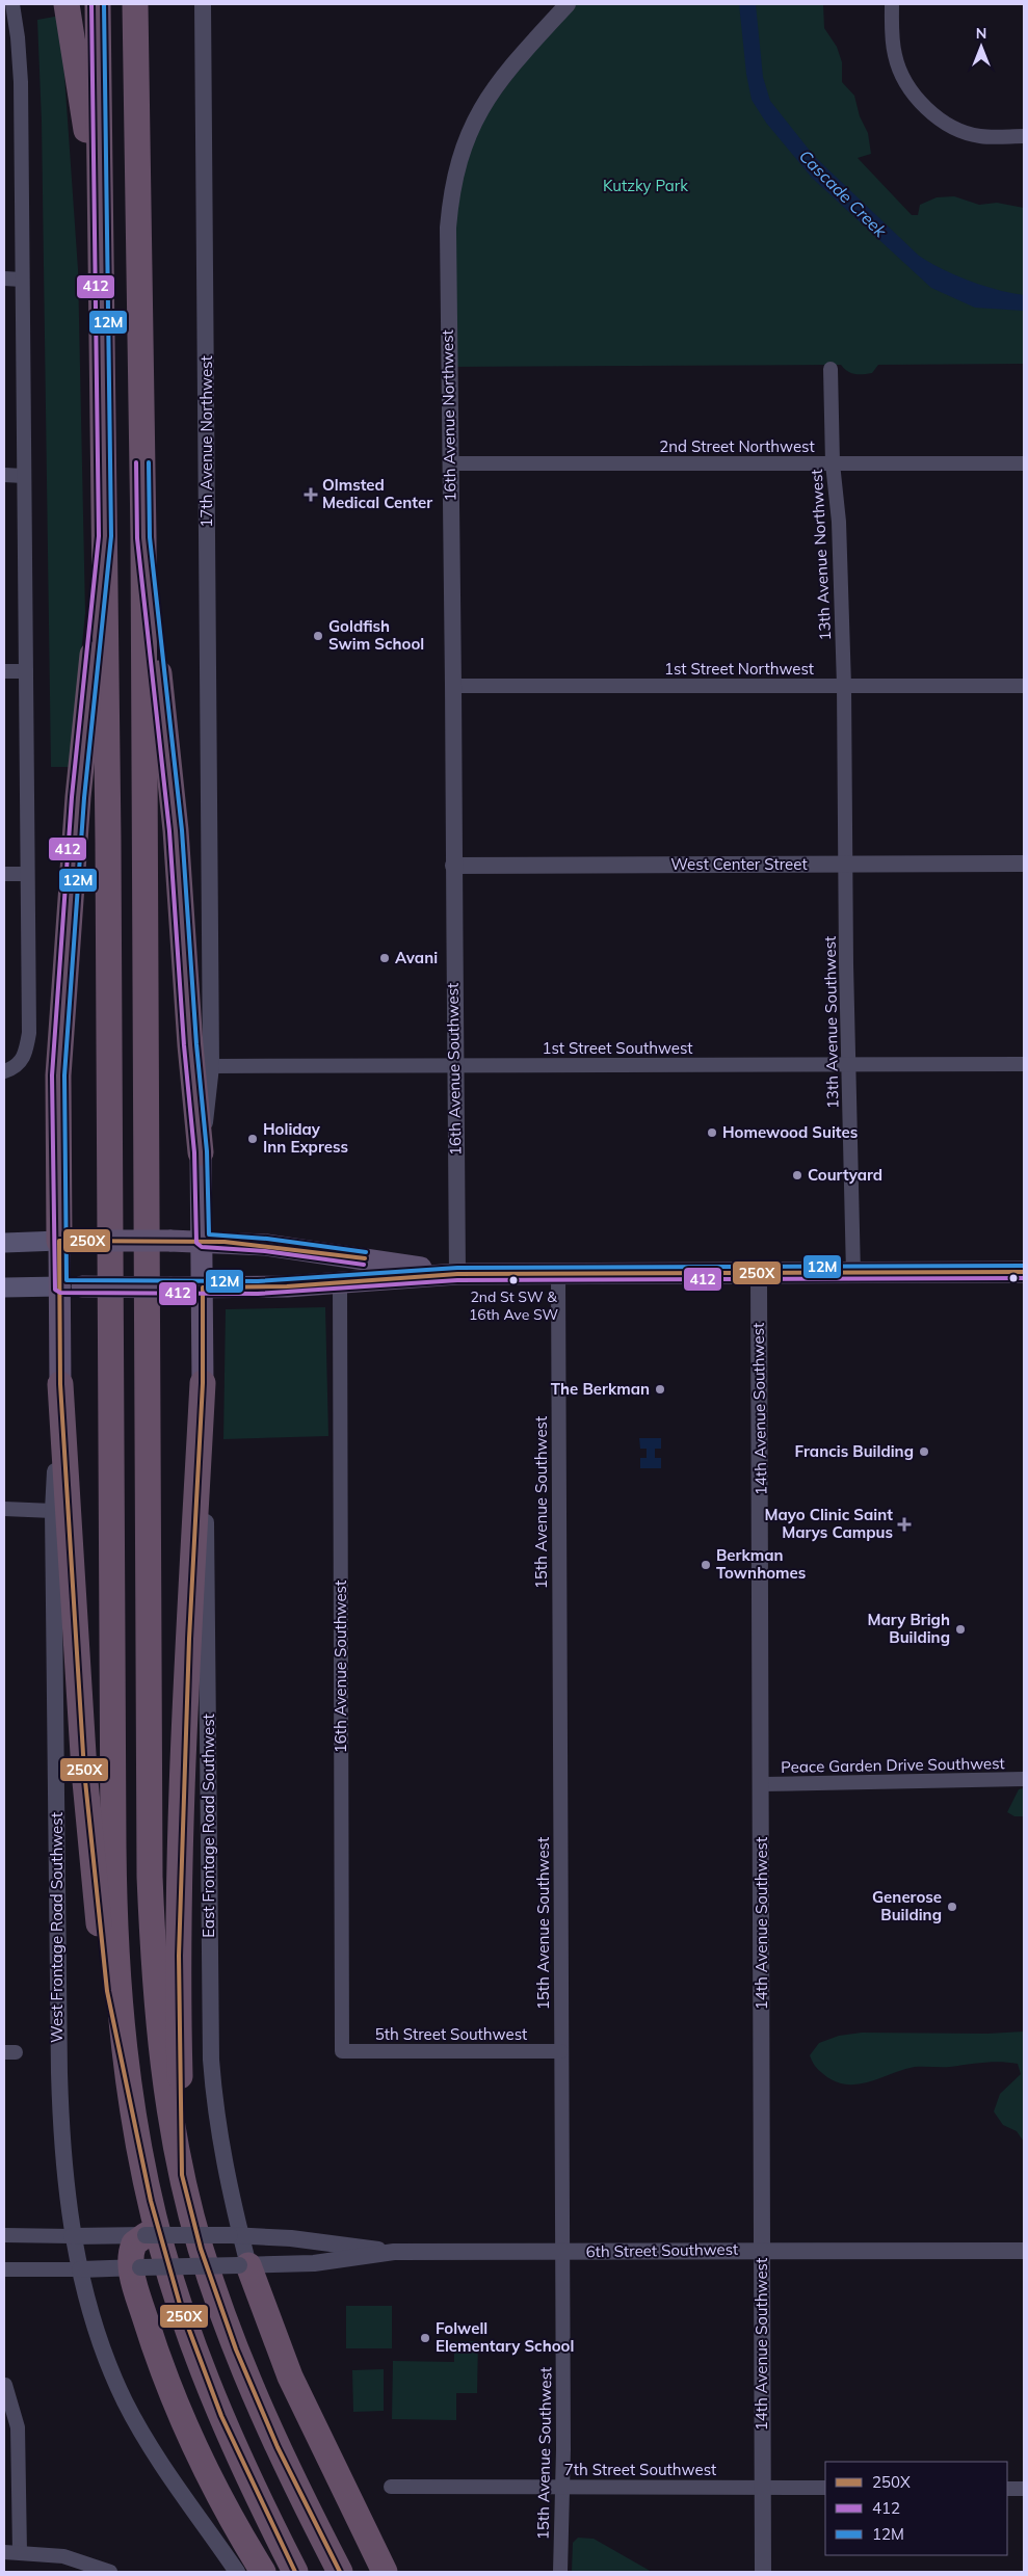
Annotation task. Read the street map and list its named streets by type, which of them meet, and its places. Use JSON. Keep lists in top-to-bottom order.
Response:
{
  "streets": {
    "main road": ["West Frontage Road Southwest"],
    "street": [
      "16th Avenue Northwest",
      "17th Avenue Northwest",
      "2nd Street Northwest",
      "13th Avenue Northwest",
      "1st Street Northwest",
      "West Center Street",
      "13th Avenue Southwest",
      "1st Street Southwest",
      "16th Avenue Southwest",
      "14th Avenue Southwest",
      "15th Avenue Southwest",
      "Peace Garden Drive Southwest",
      "East Frontage Road Southwest",
      "5th Street Southwest",
      "6th Street Southwest",
      "7th Street Southwest"
    ]
  },
  "crossings": [
    ["16th Avenue Northwest", "2nd Street Northwest"],
    ["16th Avenue Northwest", "1st Street Northwest"],
    ["16th Avenue Northwest", "West Center Street"],
    ["16th Avenue Northwest", "16th Avenue Southwest"],
    ["17th Avenue Northwest", "1st Street Southwest"],
    ["2nd Street Northwest", "13th Avenue Northwest"],
    ["13th Avenue Northwest", "1st Street Northwest"],
    ["13th Avenue Northwest", "West Center Street"],
    ["13th Avenue Northwest", "13th Avenue Southwest"],
    ["West Center Street", "13th Avenue Southwest"],
    ["West Center Street", "16th Avenue Southwest"],
    ["13th Avenue Southwest", "1st Street Southwest"],
    ["1st Street Southwest", "16th Avenue Southwest"],
    ["16th Avenue Southwest", "5th Street Southwest"],
    ["14th Avenue Southwest", "Peace Garden Drive Southwest"],
    ["14th Avenue Southwest", "6th Street Southwest"],
    ["14th Avenue Southwest", "7th Street Southwest"],
    ["15th Avenue Southwest", "5th Street Southwest"],
    ["15th Avenue Southwest", "6th Street Southwest"],
    ["15th Avenue Southwest", "7th Street Southwest"],
    ["East Frontage Road Southwest", "6th Street Southwest"],
    ["West Frontage Road Southwest", "6th Street Southwest"]
  ],
  "water": ["Cascade Creek"],
  "parks": ["Kutzky Park"],
  "places": {
    "health": ["Olmsted Medical Center", "Mayo Clinic Saint Marys Campus"],
    "other": [
      "Goldfish Swim School",
      "Avani",
      "Homewood Suites",
      "Holiday Inn Express",
      "Courtyard",
      "2nd St SW & 16th Ave SW",
      "The Berkman",
      "Francis Building",
      "Berkman Townhomes",
      "Mary Brigh Building",
      "Generose Building",
      "Folwell Elementary School"
    ]
  },
  "lines": ["transit line 412", "transit line 12M", "transit line 250X"],
  "legend": ["250X", "412", "12M"],
  "north": "top"
}
